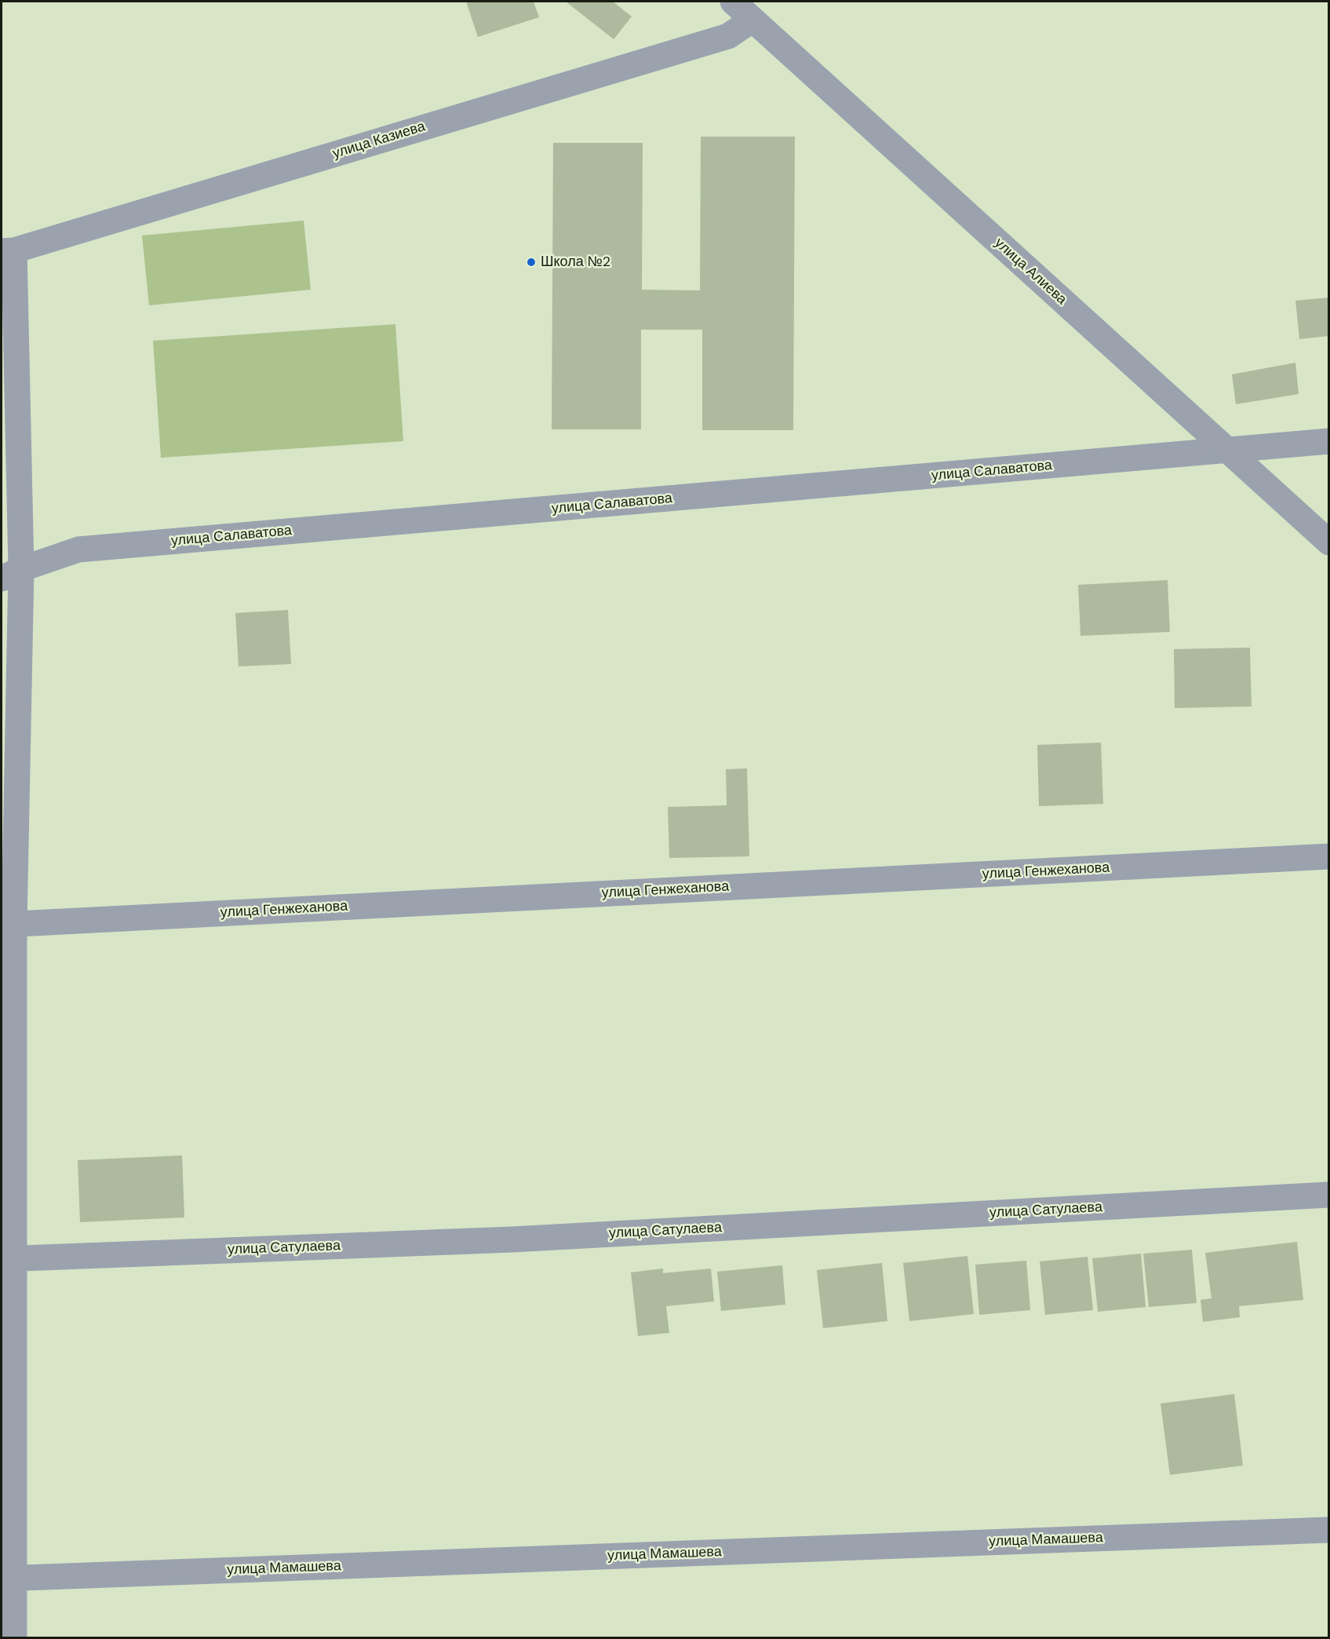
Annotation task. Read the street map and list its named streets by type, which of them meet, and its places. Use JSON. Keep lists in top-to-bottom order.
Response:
{
  "streets": {
    "street": [
      "улица Казиева",
      "улица Алиева",
      "улица Салаватова",
      "улица Генжеханова",
      "улица Сатулаева",
      "улица Мамашева"
    ]
  },
  "crossings": [
    ["улица Казиева", "улица Алиева"],
    ["улица Алиева", "улица Салаватова"]
  ],
  "places": ["Школа №2"]
}
